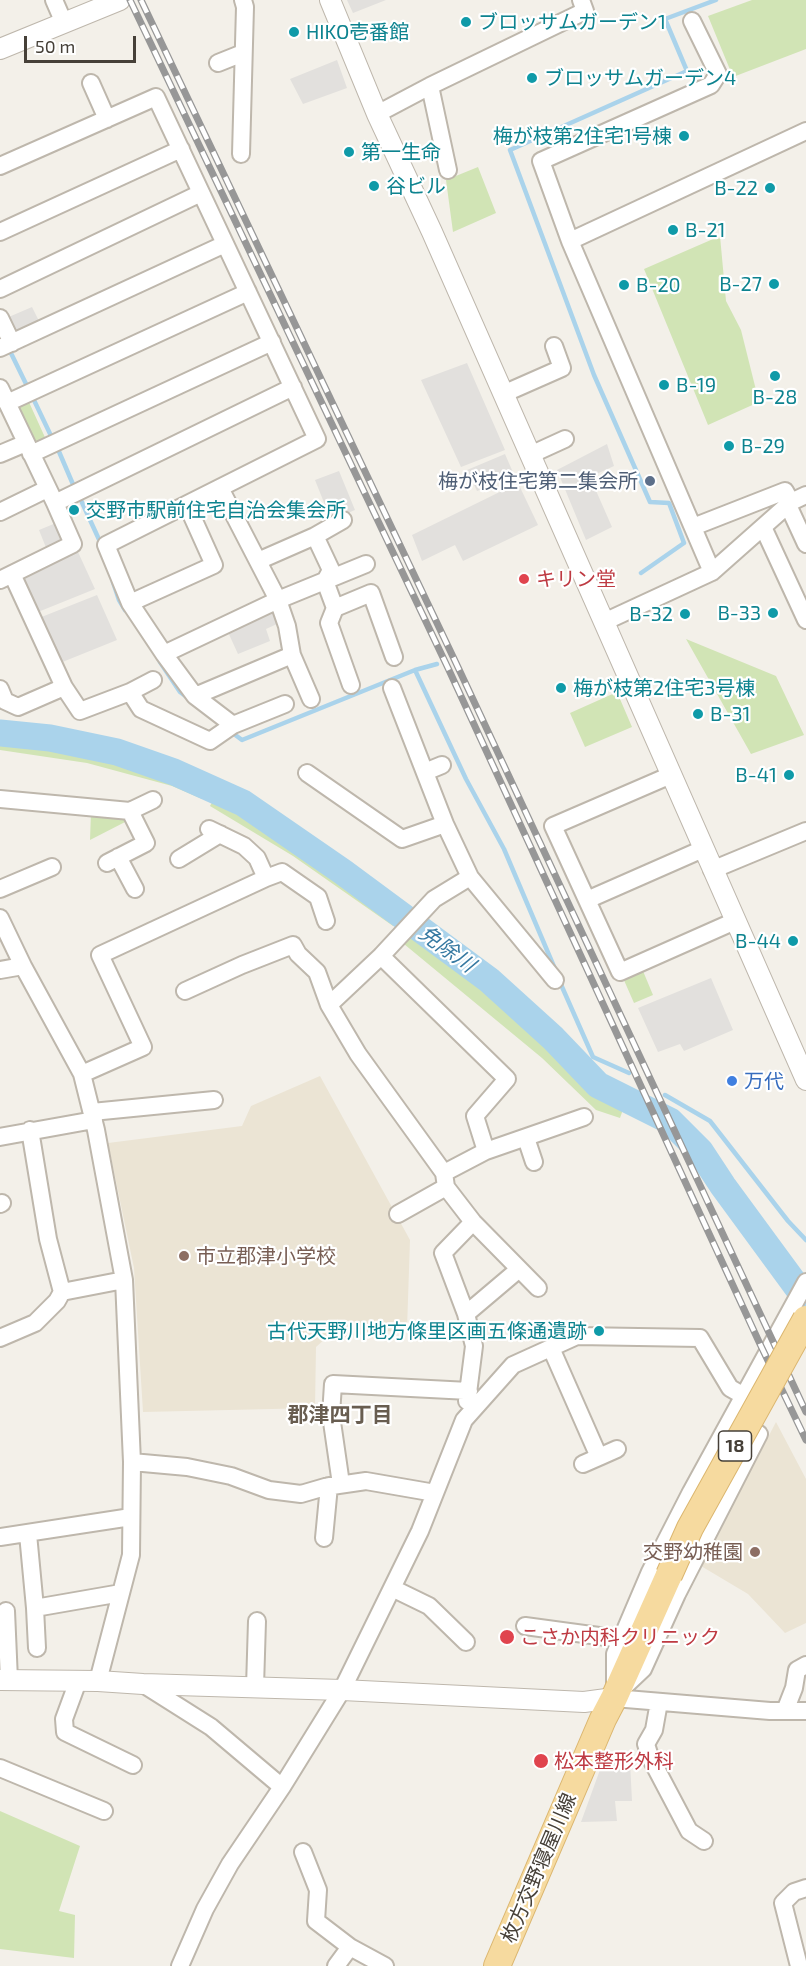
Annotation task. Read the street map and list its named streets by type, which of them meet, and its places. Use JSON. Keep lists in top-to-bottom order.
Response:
{
  "streets": {
    "main road": ["18", "枚方交野寝屋川線"]
  },
  "districts": ["郡津四丁目"],
  "water": ["免除川"],
  "places": [
    "ブロッサムガーデン1",
    "HIKO壱番館",
    "ブロッサムガーデン4",
    "梅が枝第2住宅1号棟",
    "第一生命",
    "谷ビル",
    "B-22",
    "B-21",
    "B-27",
    "B-20",
    "B-28",
    "B-19",
    "B-29",
    "梅が枝住宅第二集会所",
    "交野市駅前住宅自治会集会所",
    "キリン堂",
    "B-33",
    "B-32",
    "梅が枝第2住宅3号棟",
    "B-31",
    "B-41",
    "B-44",
    "万代",
    "市立郡津小学校",
    "古代天野川地方條里区画五條通遺跡",
    "交野幼稚園",
    "こさか内科クリニック",
    "松本整形外科"
  ],
  "scale_bar": "50 m"
}
